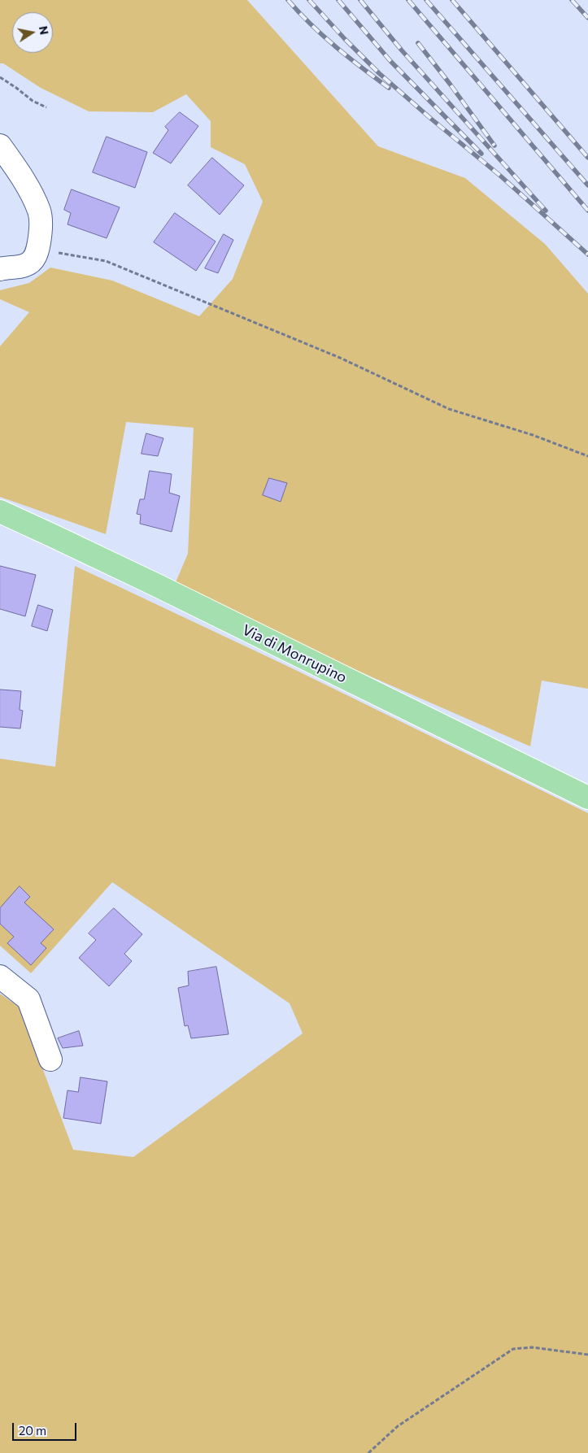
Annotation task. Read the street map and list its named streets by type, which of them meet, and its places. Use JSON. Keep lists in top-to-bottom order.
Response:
{
  "streets": {
    "main road": ["Via di Monrupino"]
  },
  "scale_bar": "20 m",
  "north": "right"
}
